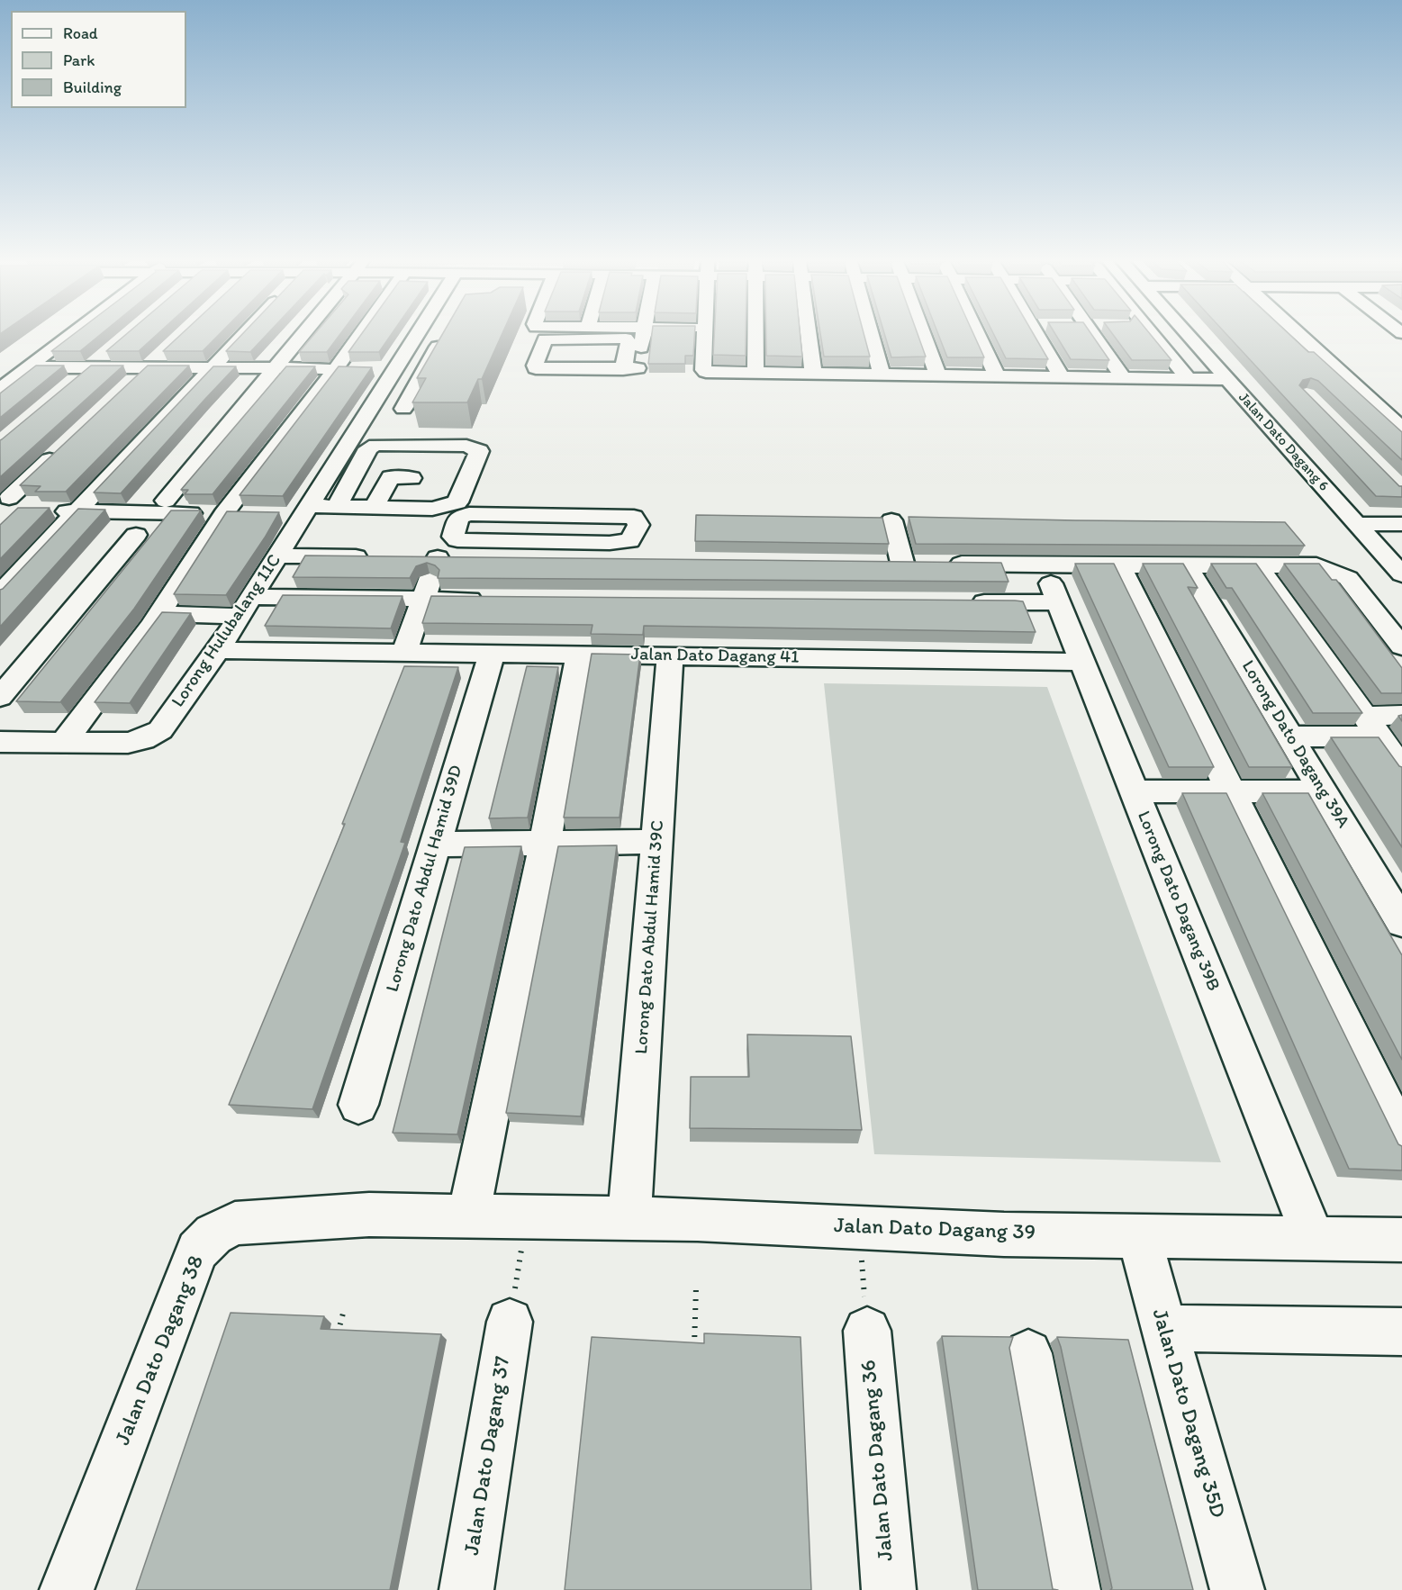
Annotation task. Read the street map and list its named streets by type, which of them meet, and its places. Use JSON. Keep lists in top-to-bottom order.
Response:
{
  "streets": {
    "street": [
      "Jalan Dato Dagang 6",
      "Lorong Hulubalang 11C",
      "Jalan Dato Dagang 41",
      "Lorong Dato Dagang 39A",
      "Lorong Dato Abdul Hamid 39D",
      "Lorong Dato Dagang 39B",
      "Lorong Dato Abdul Hamid 39C",
      "Jalan Dato Dagang 39",
      "Jalan Dato Dagang 38",
      "Jalan Dato Dagang 35D",
      "Jalan Dato Dagang 37",
      "Jalan Dato Dagang 36"
    ]
  },
  "crossings": [
    ["Lorong Hulubalang 11C", "Jalan Dato Dagang 41"],
    ["Jalan Dato Dagang 41", "Lorong Dato Abdul Hamid 39D"],
    ["Jalan Dato Dagang 41", "Lorong Dato Dagang 39B"],
    ["Jalan Dato Dagang 41", "Lorong Dato Abdul Hamid 39C"],
    ["Lorong Dato Dagang 39B", "Jalan Dato Dagang 39"],
    ["Lorong Dato Abdul Hamid 39C", "Jalan Dato Dagang 39"],
    ["Jalan Dato Dagang 39", "Jalan Dato Dagang 38"],
    ["Jalan Dato Dagang 39", "Jalan Dato Dagang 35D"]
  ],
  "legend": ["Road", "Park", "Building"]
}
